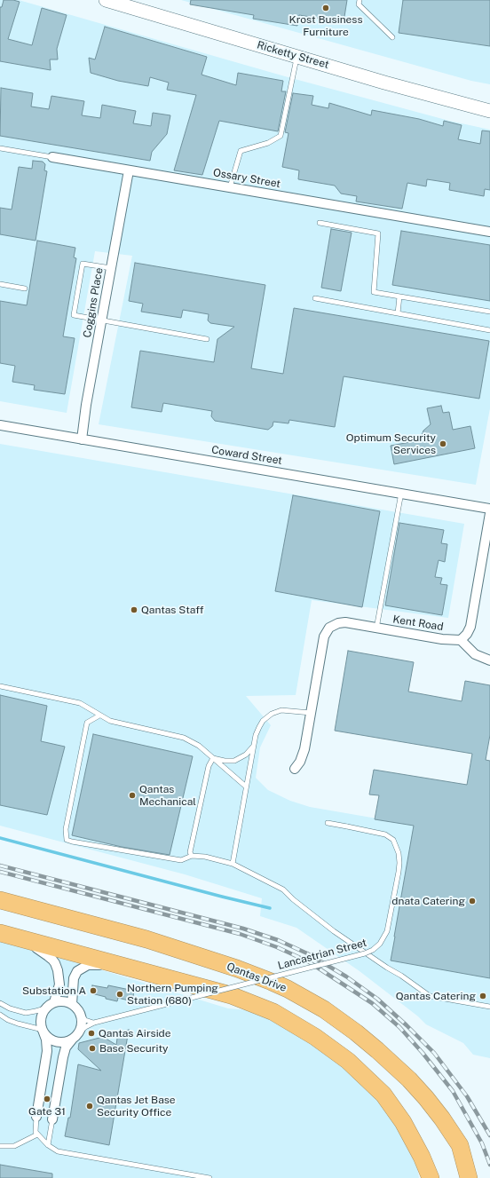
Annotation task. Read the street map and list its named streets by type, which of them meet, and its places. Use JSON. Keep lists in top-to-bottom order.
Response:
{
  "streets": {
    "highway": ["Qantas Drive"],
    "main road": ["Ricketty Street"],
    "street": [
      "Ossary Street",
      "Coggins Place",
      "Coward Street",
      "Kent Road"
    ],
    "lane": ["Lancastrian Street"]
  },
  "crossings": [
    ["Ossary Street", "Coggins Place"],
    ["Coggins Place", "Coward Street"]
  ],
  "places": [
    "Krost Business Furniture",
    "Optimum Security Services",
    "Qantas Staff",
    "Qantas Mechanical",
    "dnata Catering",
    "Substation A",
    "Northern Pumping Station (680)",
    "Qantas Catering",
    "Qantas Airside",
    "Base Security",
    "Gate 31",
    "Qantas Jet Base Security Office"
  ]
}
